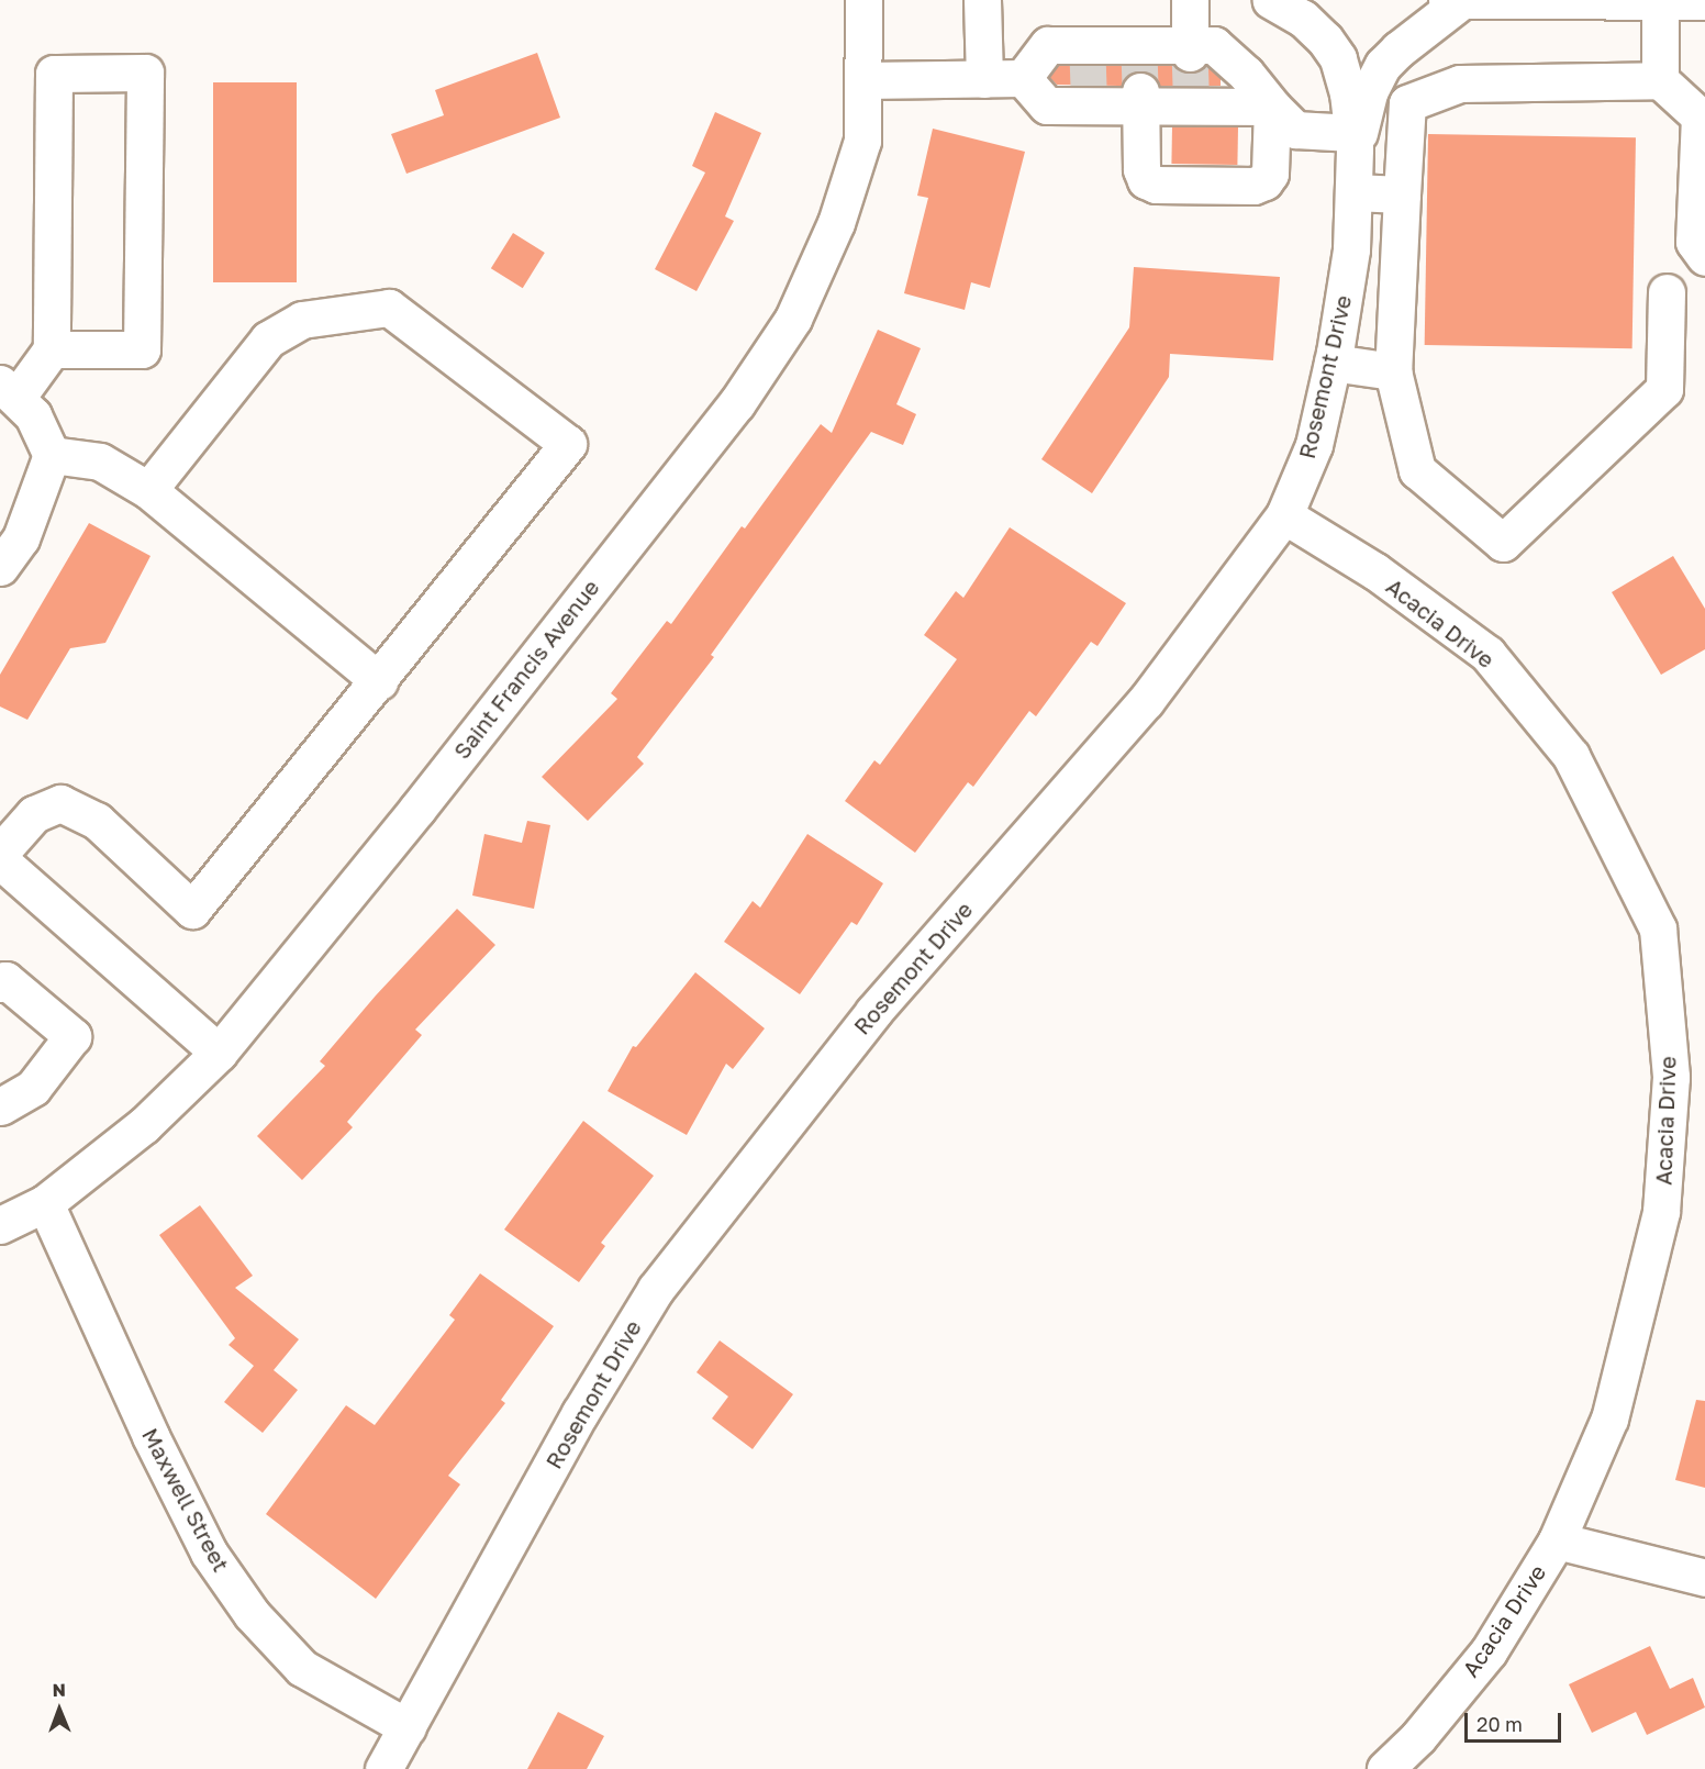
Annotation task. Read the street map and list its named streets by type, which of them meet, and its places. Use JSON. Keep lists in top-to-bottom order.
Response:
{
  "streets": {
    "street": [
      "Rosemont Drive",
      "Acacia Drive",
      "Saint Francis Avenue",
      "Maxwell Street"
    ]
  },
  "crossings": [
    ["Rosemont Drive", "Acacia Drive"],
    ["Rosemont Drive", "Maxwell Street"],
    ["Saint Francis Avenue", "Maxwell Street"]
  ],
  "scale_bar": "20 m",
  "north": "top"
}
